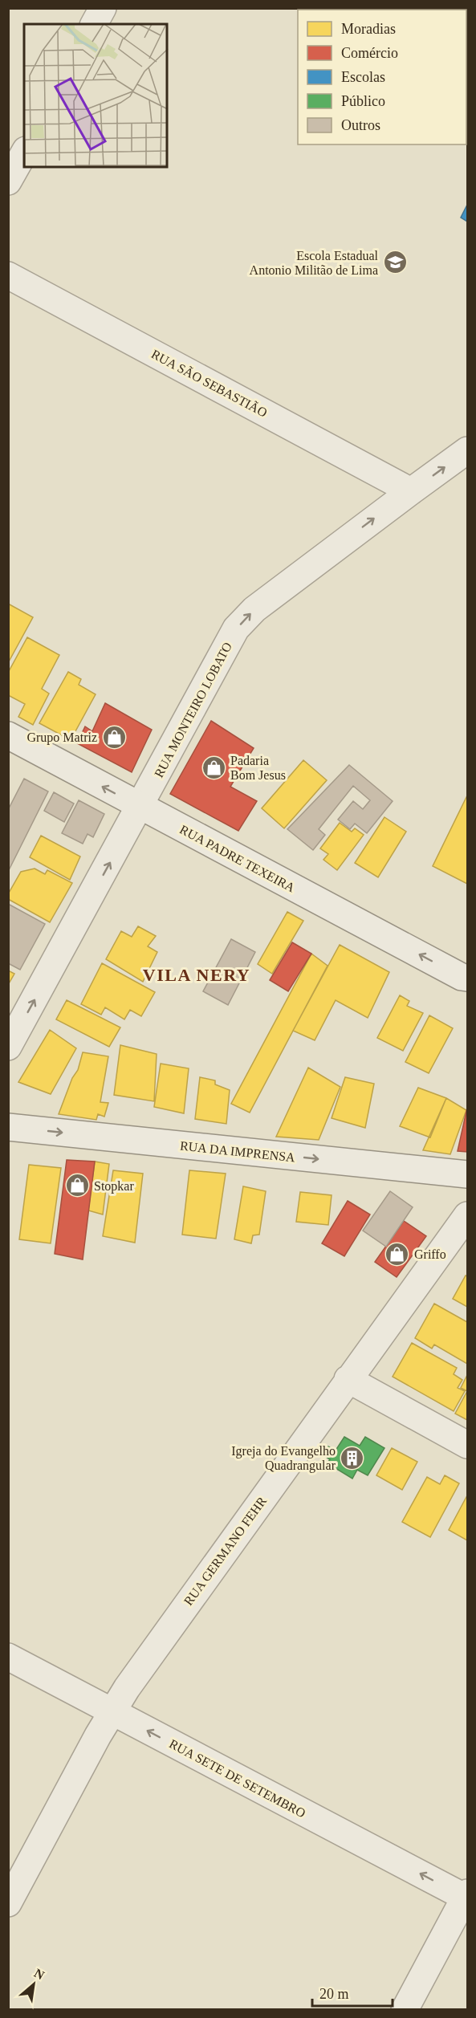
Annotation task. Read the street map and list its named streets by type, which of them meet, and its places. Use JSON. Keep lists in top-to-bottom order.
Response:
{
  "streets": {
    "street": [
      "RUA SÃO SEBASTIÃO",
      "RUA MONTEIRO LOBATO",
      "RUA PADRE TEXEIRA",
      "RUA DA IMPRENSA",
      "RUA GERMANO FEHR",
      "RUA SETE DE SETEMBRO"
    ]
  },
  "crossings": [
    ["RUA SÃO SEBASTIÃO", "RUA MONTEIRO LOBATO"],
    ["RUA MONTEIRO LOBATO", "RUA PADRE TEXEIRA"],
    ["RUA GERMANO FEHR", "RUA SETE DE SETEMBRO"]
  ],
  "one_way": [
    "RUA MONTEIRO LOBATO",
    "RUA PADRE TEXEIRA",
    "RUA DA IMPRENSA",
    "RUA SETE DE SETEMBRO"
  ],
  "districts": ["VILA NERY"],
  "places": {
    "school or university": ["Escola Estadual Antonio Militão de Lima"],
    "shop": [
      "Grupo Matriz",
      "Padaria Bom Jesus",
      "Stopkar",
      "Griffo"
    ],
    "building": ["Igreja do Evangelho Quadrangular"]
  },
  "legend": [
    "Moradias",
    "Comércio",
    "Escolas",
    "Público",
    "Outros"
  ],
  "scale_bar": "20 m",
  "north": "top right"
}
